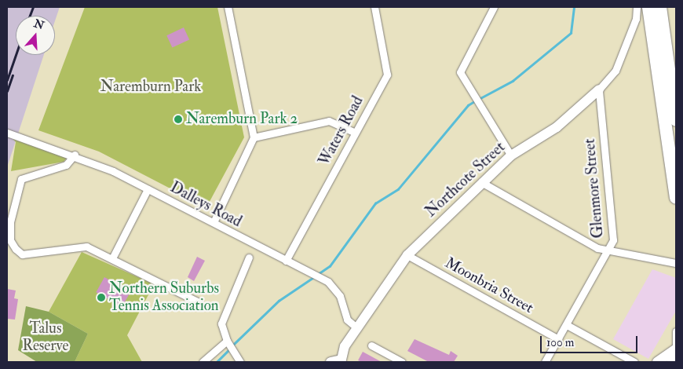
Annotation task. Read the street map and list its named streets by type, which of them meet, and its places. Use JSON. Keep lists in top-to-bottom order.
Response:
{
  "streets": {
    "street": [
      "Waters Road",
      "Northcote Street",
      "Glenmore Street",
      "Dalleys Road",
      "Moonbria Street"
    ]
  },
  "crossings": [
    ["Waters Road", "Dalleys Road"],
    ["Northcote Street", "Glenmore Street"],
    ["Northcote Street", "Dalleys Road"],
    ["Northcote Street", "Moonbria Street"],
    ["Glenmore Street", "Moonbria Street"]
  ],
  "parks": ["Naremburn Park", "Talus Reserve"],
  "places": ["Naremburn Park 2", "Northern Suburbs Tennis Association"],
  "scale_bar": "100 m",
  "north": "top"
}
